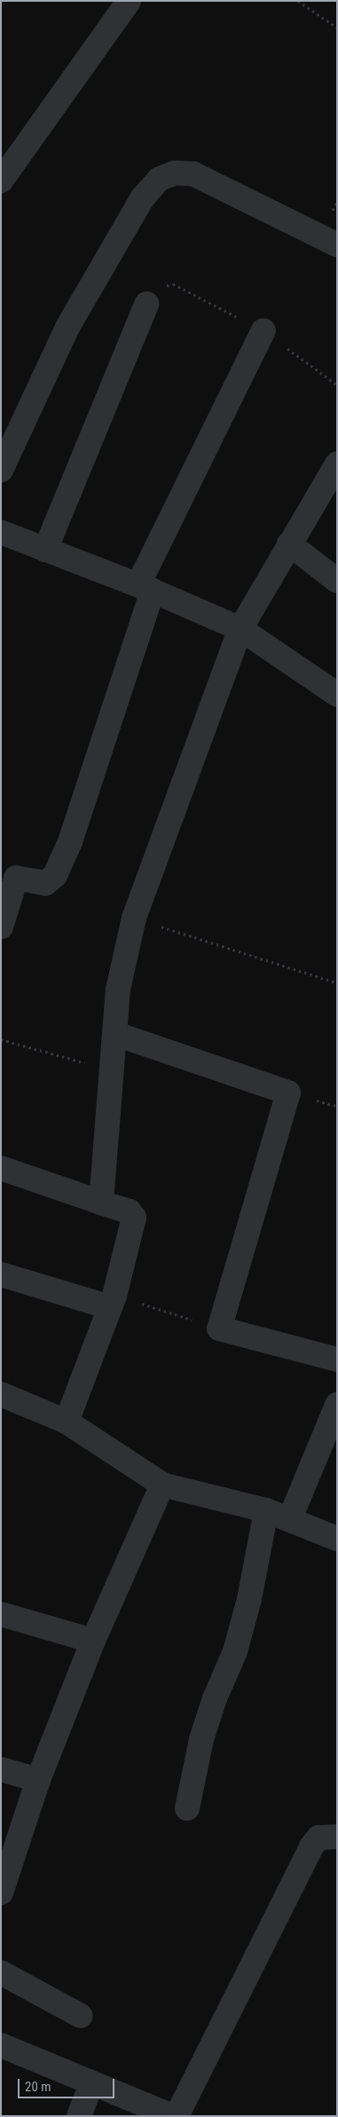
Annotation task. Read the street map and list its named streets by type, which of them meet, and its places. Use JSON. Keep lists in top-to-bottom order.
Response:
{
  "scale_bar": "20 m"
}
